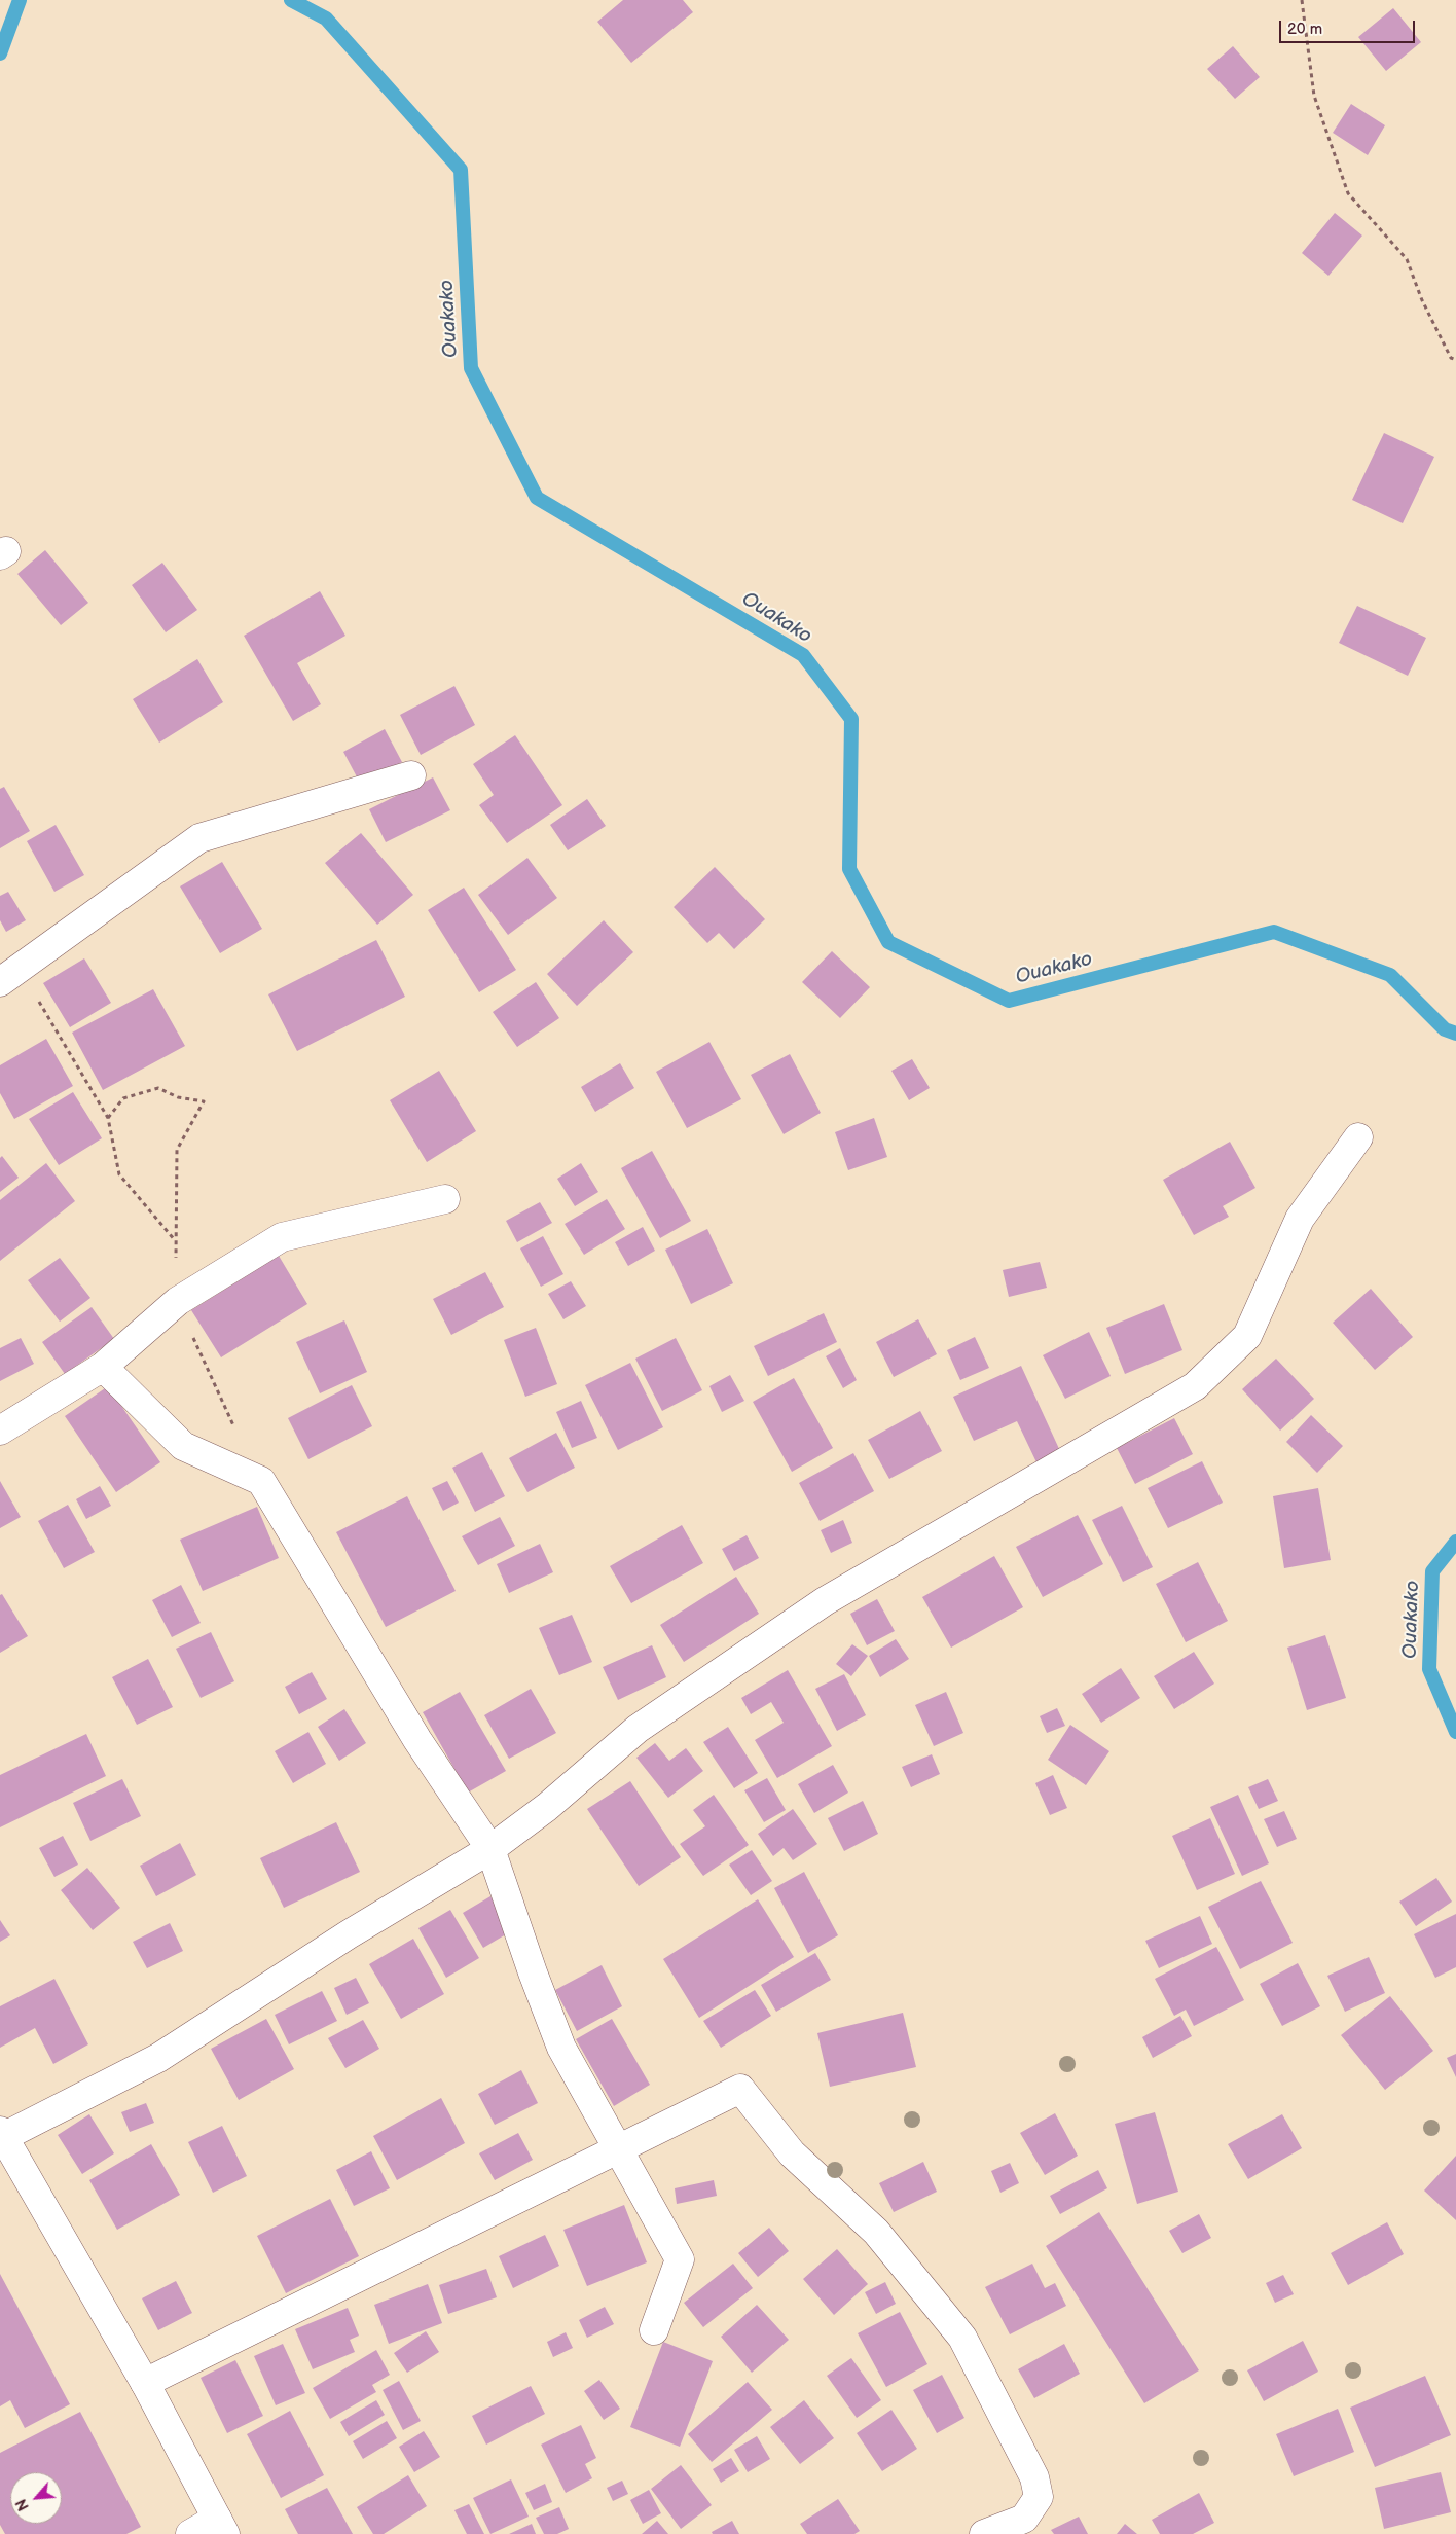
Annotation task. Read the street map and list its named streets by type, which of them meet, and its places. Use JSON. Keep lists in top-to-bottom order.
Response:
{
  "water": ["Ouakako"],
  "scale_bar": "20 m",
  "north": "bottom left"
}
